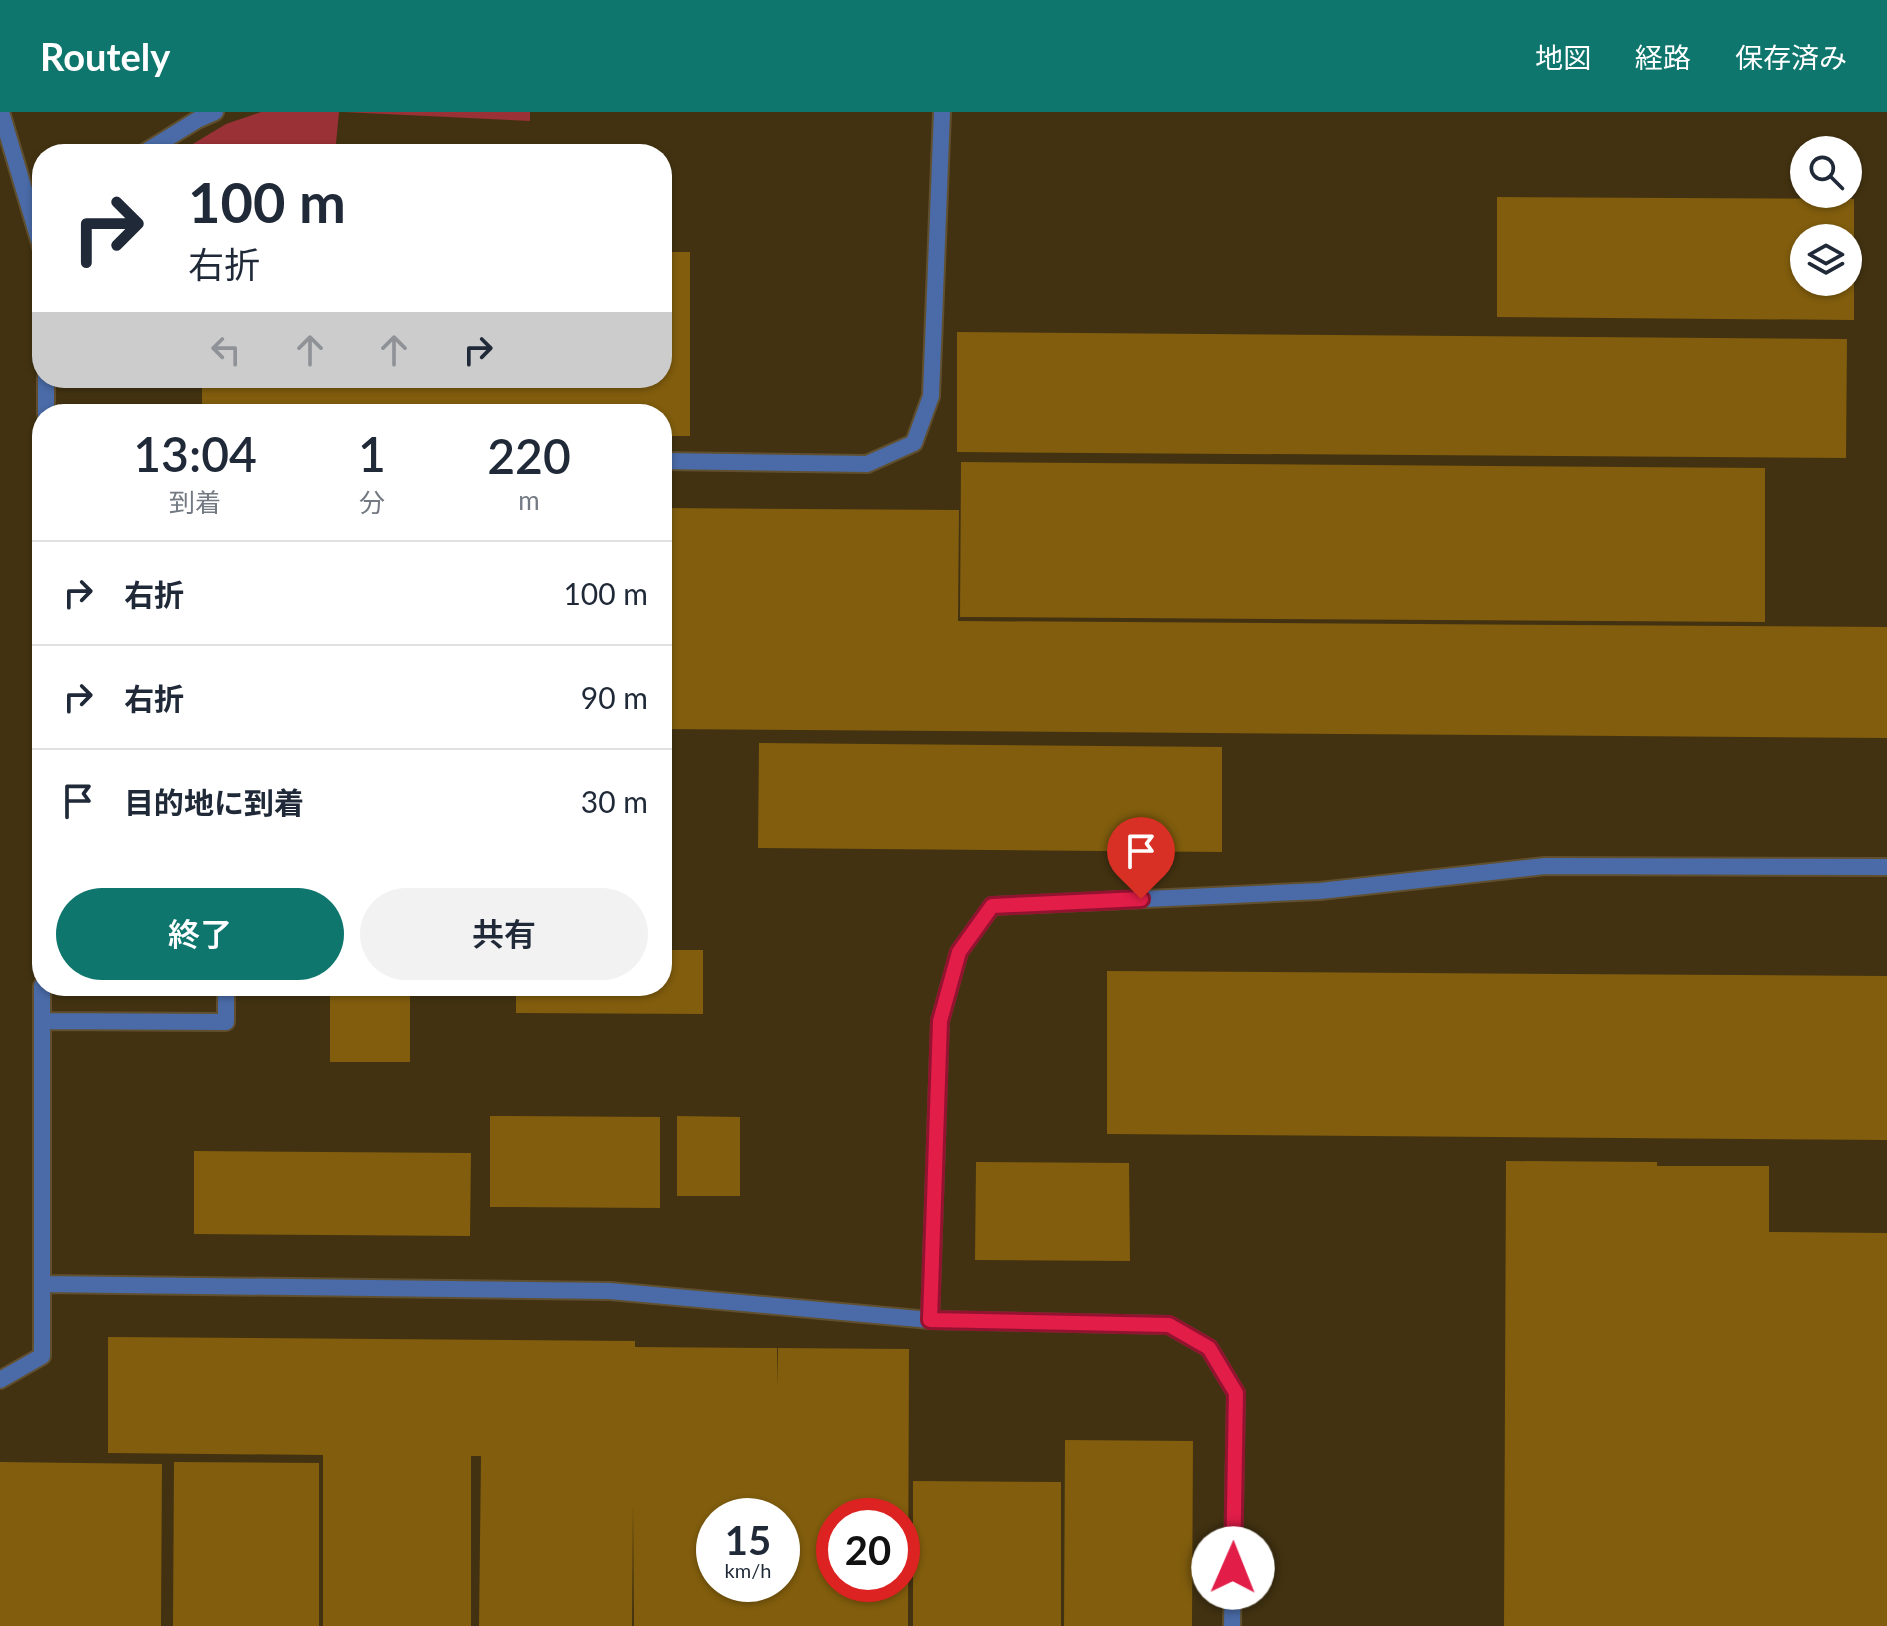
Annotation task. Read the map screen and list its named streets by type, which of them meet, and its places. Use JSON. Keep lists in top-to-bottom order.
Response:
{
  "page": {
    "header": "Routely",
    "nav": ["地図", "経路", "保存済み"],
    "turn": ["100 m", "右折"],
    "eta": [
      "13:04",
      "到着",
      "1",
      "分",
      "220",
      "m"
    ],
    "list": [
      {
        "name": "右折",
        "value": "100 m"
      },
      {
        "name": "右折",
        "value": "90 m"
      },
      {
        "name": "目的地に到着",
        "value": "30 m"
      }
    ],
    "buttons": ["終了", "共有"],
    "speed": "15 km/h",
    "limit": "20"
  }
}
